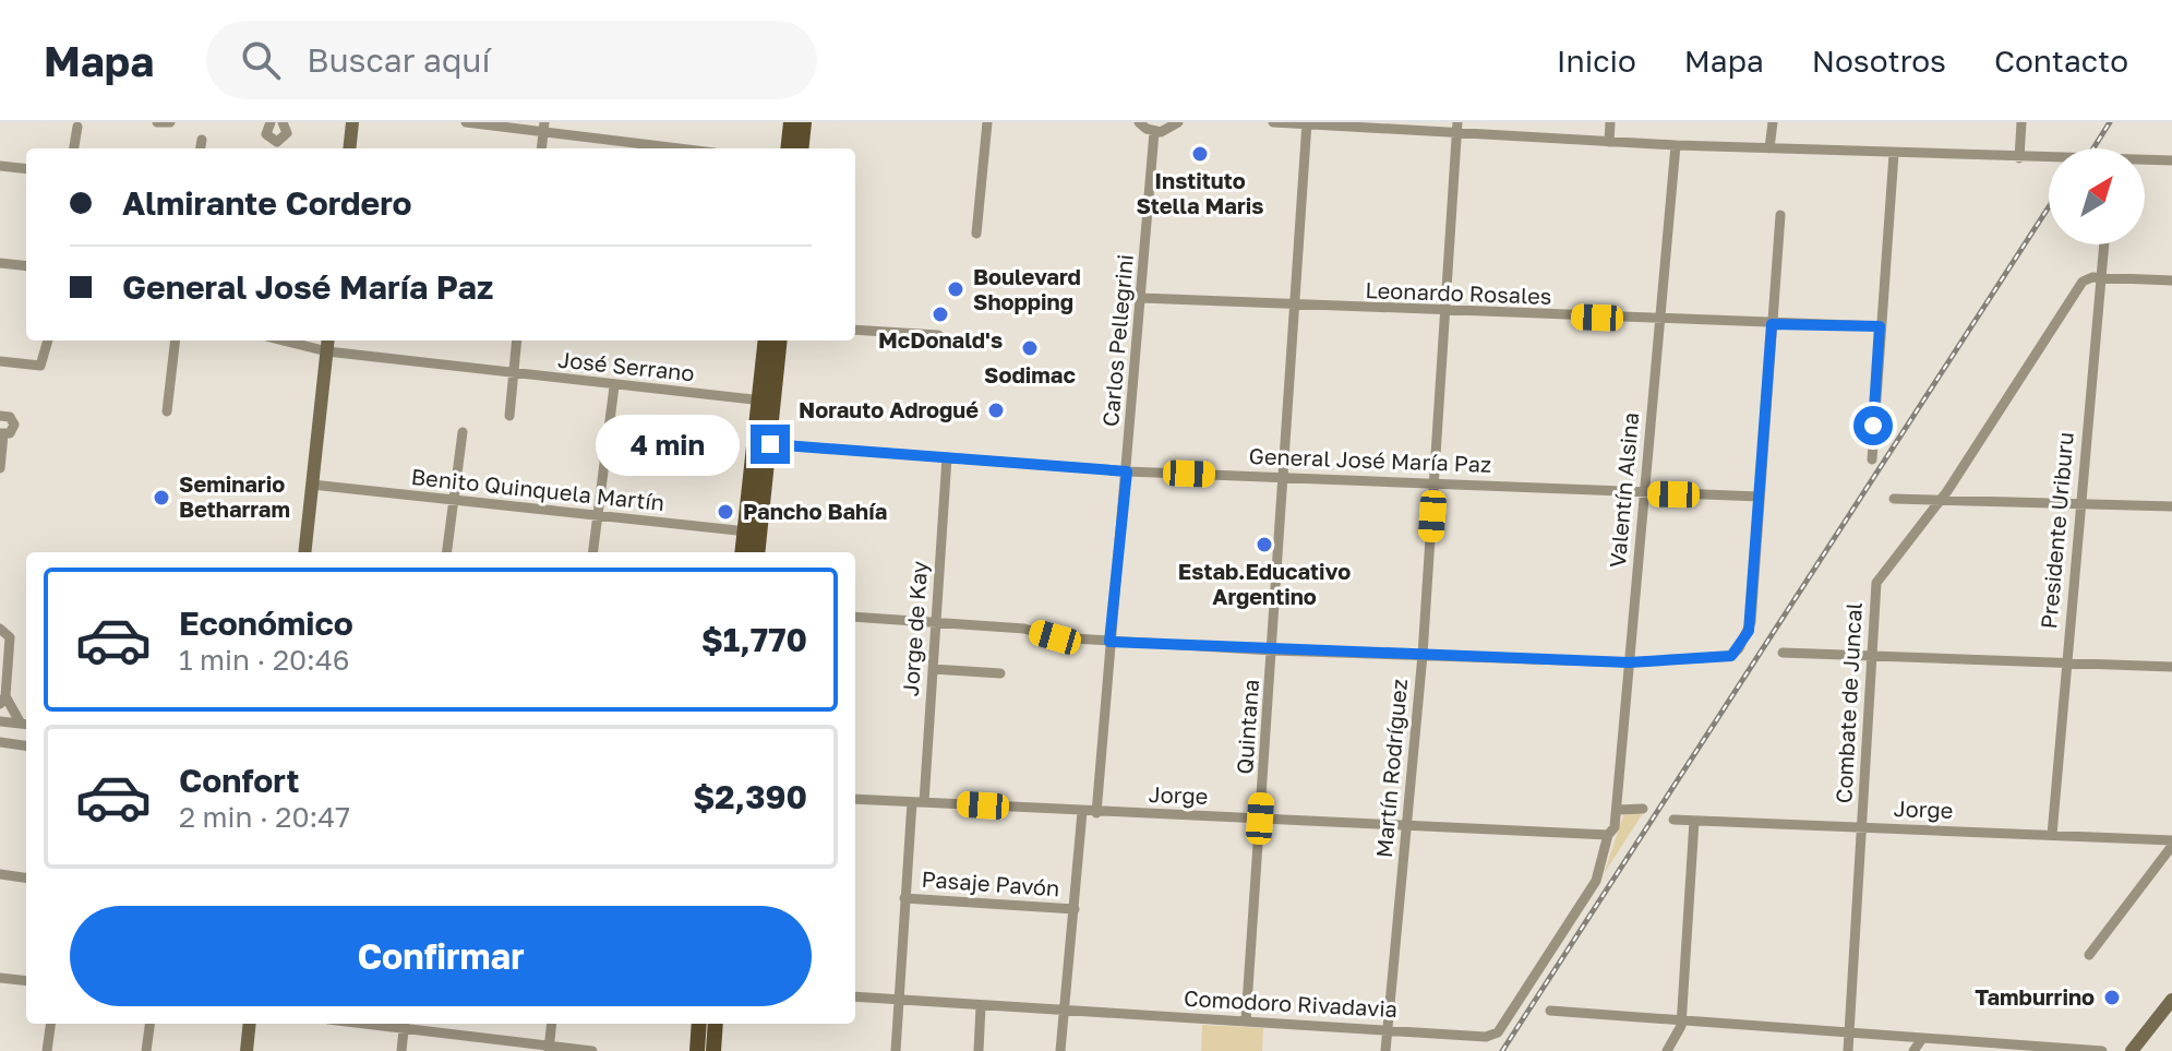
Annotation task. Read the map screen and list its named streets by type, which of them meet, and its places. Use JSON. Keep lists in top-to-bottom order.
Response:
{
  "streets": {
    "street": [
      "Leonardo Rosales",
      "Carlos Pellegrini",
      "José Serrano",
      "General José María Paz",
      "Benito Quinquela Martín",
      "Valentín Alsina",
      "Presidente Uriburu",
      "Jorge de Kay",
      "Combate de Juncal",
      "Quintana",
      "Martín Rodríguez",
      "Jorge",
      "Pasaje Pavón",
      "Comodoro Rivadavia"
    ]
  },
  "crossings": [
    ["Leonardo Rosales", "Carlos Pellegrini"],
    ["Leonardo Rosales", "Valentín Alsina"],
    ["Leonardo Rosales", "Quintana"],
    ["Leonardo Rosales", "Martín Rodríguez"],
    ["Carlos Pellegrini", "General José María Paz"],
    ["Carlos Pellegrini", "Jorge"],
    ["General José María Paz", "Valentín Alsina"],
    ["General José María Paz", "Jorge de Kay"],
    ["General José María Paz", "Quintana"],
    ["General José María Paz", "Martín Rodríguez"],
    ["Valentín Alsina", "Jorge"],
    ["Valentín Alsina", "Comodoro Rivadavia"],
    ["Presidente Uriburu", "Combate de Juncal"],
    ["Presidente Uriburu", "Jorge"],
    ["Jorge de Kay", "Jorge"],
    ["Combate de Juncal", "Jorge"],
    ["Quintana", "Jorge"],
    ["Quintana", "Comodoro Rivadavia"],
    ["Martín Rodríguez", "Jorge"],
    ["Martín Rodríguez", "Comodoro Rivadavia"],
    ["Jorge", "Comodoro Rivadavia"]
  ],
  "places": [
    "Instituto Stella Maris",
    "Boulevard Shopping",
    "McDonald's",
    "Sodimac",
    "Norauto Adrogué",
    "Seminario Betharram",
    "Pancho Bahía",
    "Estab.Educativo Argentino",
    "Tamburrino"
  ],
  "north": "top right",
  "page": {
    "header": "Mapa",
    "search": "Buscar aquí",
    "nav": [
      "Inicio",
      "Mapa",
      "Nosotros",
      "Contacto"
    ],
    "banner": ["Almirante Cordero", "General José María Paz"],
    "bubble": "4 min",
    "list": [
      {
        "name": "Económico",
        "note": "1 min · 20:46",
        "value": "$1,770"
      },
      {
        "name": "Confort",
        "note": "2 min · 20:47",
        "value": "$2,390"
      }
    ],
    "buttons": "Confirmar"
  }
}
